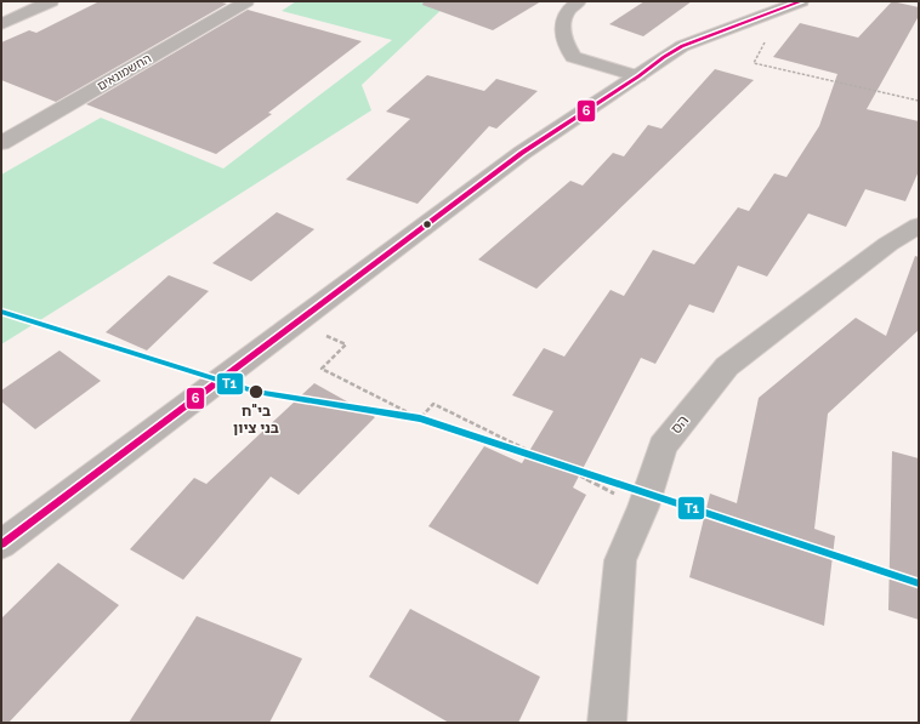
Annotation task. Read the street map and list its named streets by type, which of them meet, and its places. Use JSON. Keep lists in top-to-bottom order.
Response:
{
  "streets": {
    "street": ["החשמונאים", "הס"]
  },
  "places": ["בי\"ח בני ציון"],
  "lines": ["transit line 6", "transit line T1"]
}
